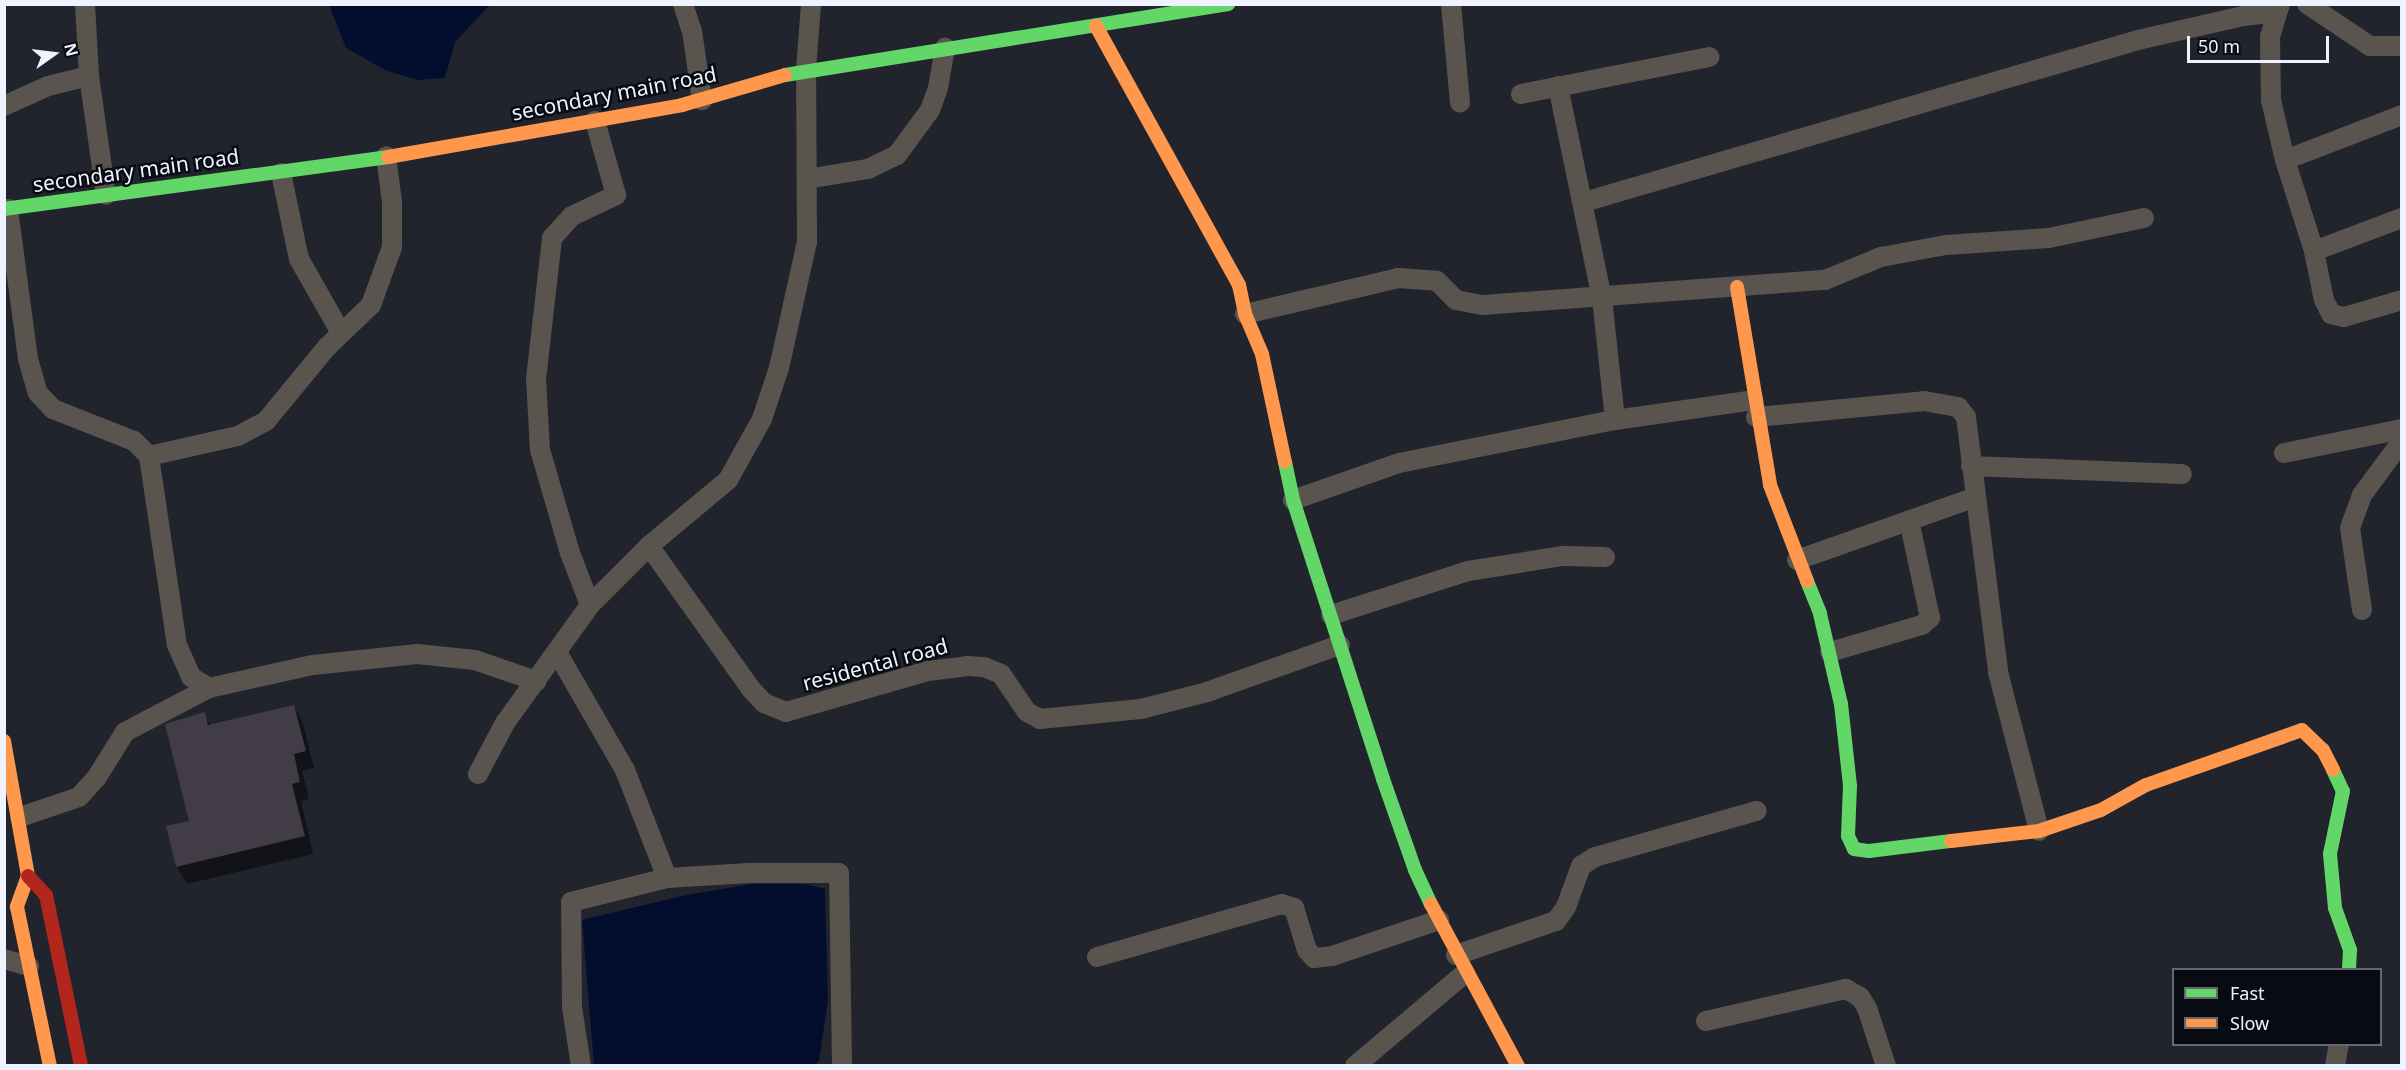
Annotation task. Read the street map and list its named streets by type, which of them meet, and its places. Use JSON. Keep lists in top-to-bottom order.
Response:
{
  "streets": {
    "street": ["secondary main road", "residental road"]
  },
  "legend": ["Fast", "Slow"],
  "scale_bar": "50 m",
  "north": "right"
}
